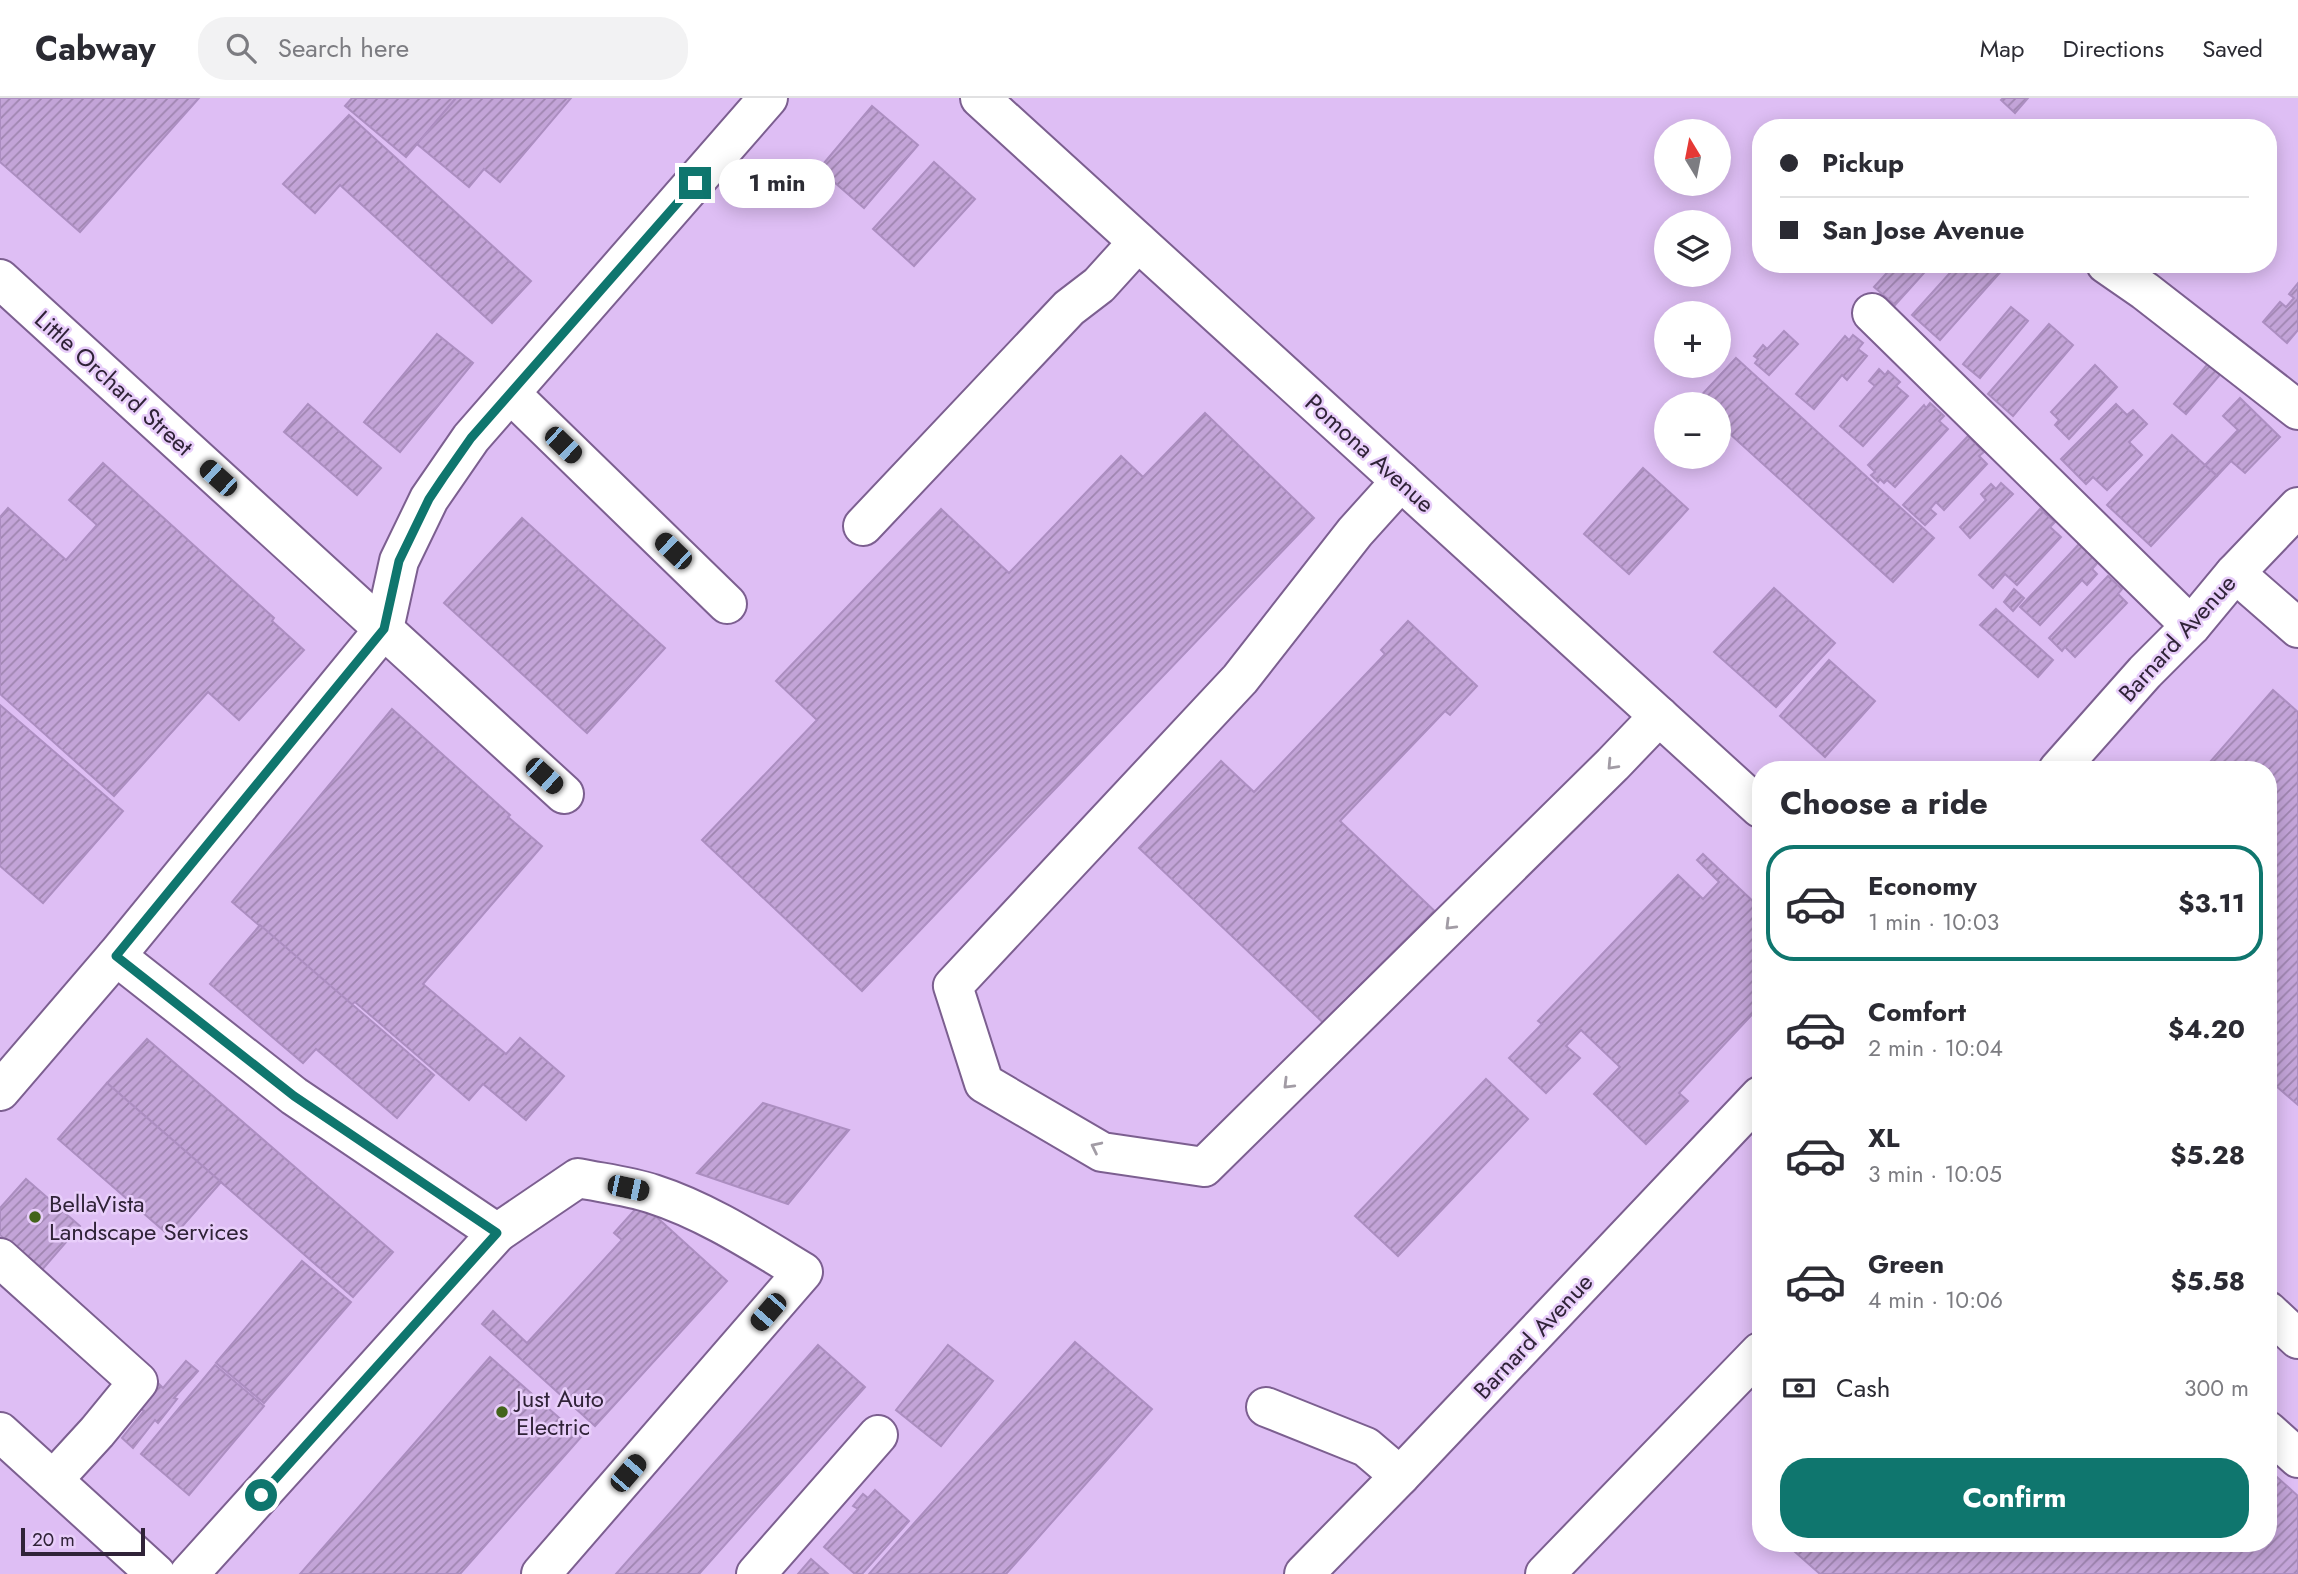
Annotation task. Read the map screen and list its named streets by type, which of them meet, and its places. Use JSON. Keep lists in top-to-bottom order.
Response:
{
  "streets": {
    "street": ["Little Orchard Street", "Pomona Avenue", "Barnard Avenue"]
  },
  "places": ["BellaVista Landscape Services", "Just Auto Electric"],
  "scale_bar": "20 m",
  "north": "top",
  "page": {
    "header": "Cabway",
    "search": "Search here",
    "nav": ["Map", "Directions", "Saved"],
    "map_buttons": ["+", "−"],
    "banner": ["Pickup", "San Jose Avenue"],
    "bubble": "1 min",
    "heading": "Choose a ride",
    "list": [
      {
        "name": "Economy",
        "note": "1 min · 10:03",
        "value": "$3.11"
      },
      {
        "name": "Comfort",
        "note": "2 min · 10:04",
        "value": "$4.20"
      },
      {
        "name": "XL",
        "note": "3 min · 10:05",
        "value": "$5.28"
      },
      {
        "name": "Green",
        "note": "4 min · 10:06",
        "value": "$5.58"
      }
    ],
    "pay": ["Cash", "300 m"],
    "buttons": "Confirm",
    "scale": "20 m"
  }
}
